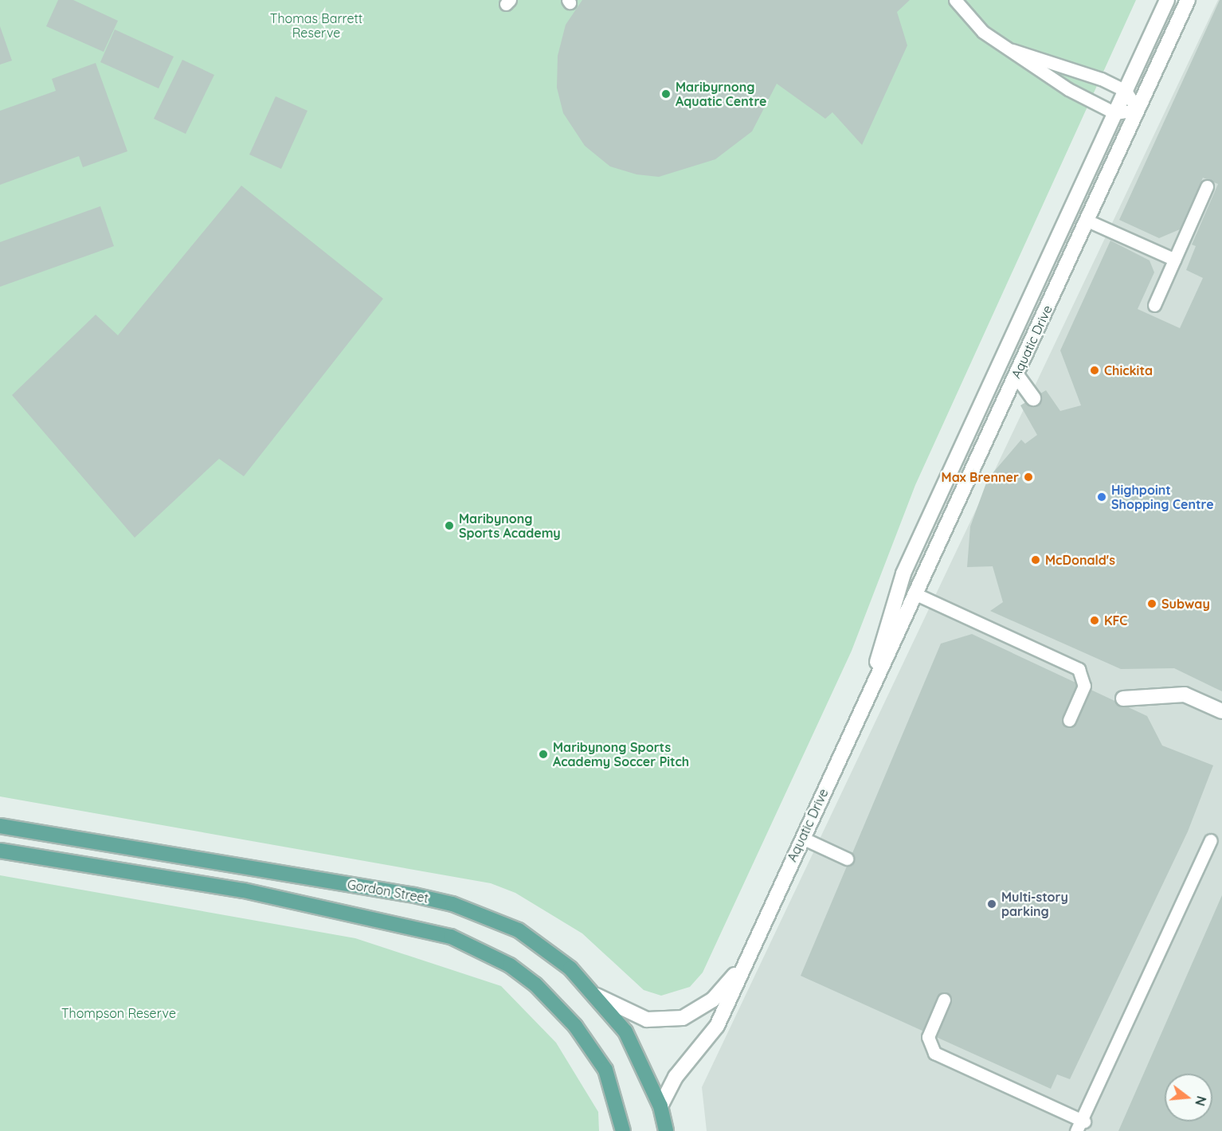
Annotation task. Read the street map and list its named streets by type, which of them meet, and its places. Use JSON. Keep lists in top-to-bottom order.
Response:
{
  "streets": {
    "main road": ["Gordon Street"],
    "street": ["Aquatic Drive"]
  },
  "crossings": [
    ["Aquatic Drive", "Gordon Street"]
  ],
  "parks": ["Thomas Barrett Reserve", "Thompson Reserve"],
  "places": [
    "Maribyrnong Aquatic Centre",
    "Chickita",
    "Max Brenner",
    "Highpoint Shopping Centre",
    "Maribynong Sports Academy",
    "McDonald's",
    "Subway",
    "KFC",
    "Maribynong Sports Academy Soccer Pitch",
    "Multi-story parking"
  ],
  "north": "right"
}
